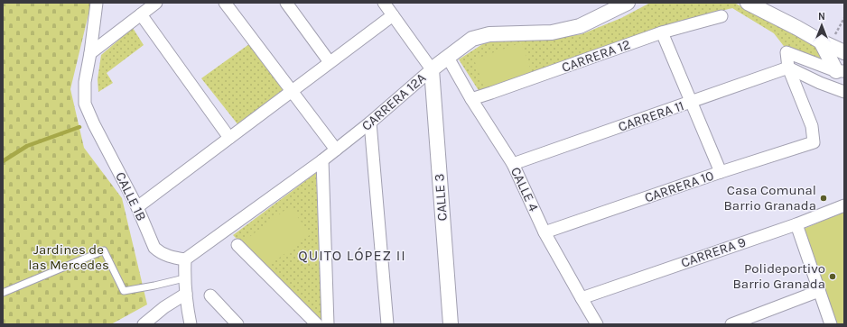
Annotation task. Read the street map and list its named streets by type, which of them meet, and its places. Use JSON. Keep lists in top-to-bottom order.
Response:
{
  "streets": {
    "street": [
      "CARRERA 12",
      "CARRERA 12A",
      "CARRERA 11",
      "CARRERA 10",
      "CALLE 4",
      "CALLE 1B",
      "CALLE 3",
      "CARRERA 9"
    ]
  },
  "crossings": [
    ["CARRERA 12", "CALLE 4"],
    ["CARRERA 12A", "CALLE 4"],
    ["CARRERA 12A", "CALLE 1B"],
    ["CARRERA 12A", "CALLE 3"],
    ["CARRERA 11", "CARRERA 10"],
    ["CARRERA 11", "CALLE 4"],
    ["CARRERA 10", "CALLE 4"],
    ["CALLE 4", "CARRERA 9"]
  ],
  "districts": ["QUITO LÓPEZ II"],
  "parks": ["Jardines de las Mercedes"],
  "places": ["Casa Comunal Barrio Granada", "Polideportivo Barrio Granada"],
  "north": "top"
}
